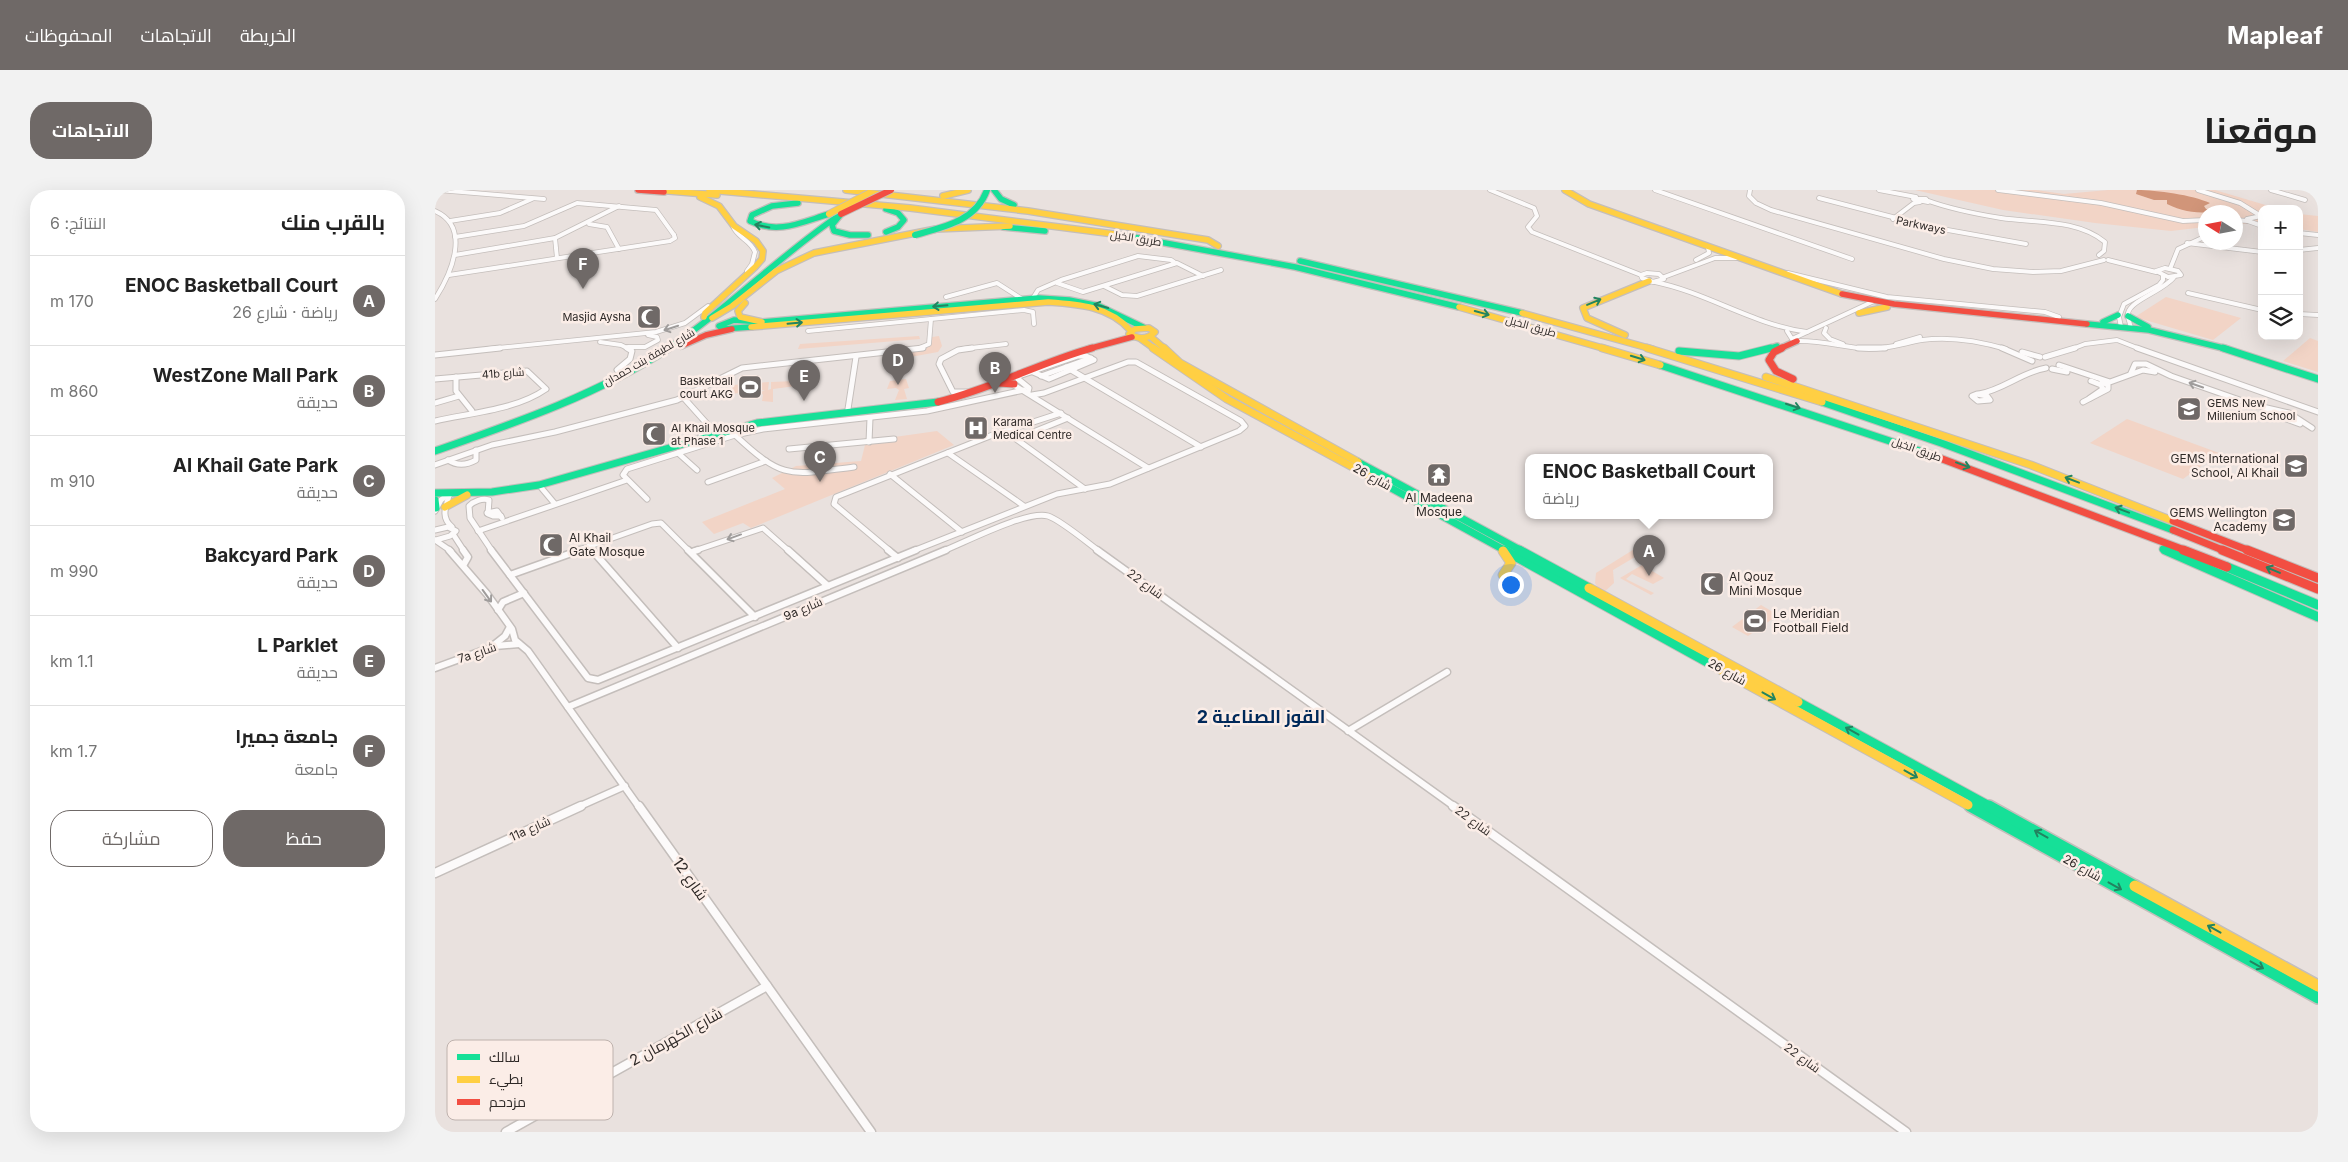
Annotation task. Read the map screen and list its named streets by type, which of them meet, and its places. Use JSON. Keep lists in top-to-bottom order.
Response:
{
  "streets": {
    "main road": ["طريق الخيل", "شارع لطيفة بنت حمدان", "شارع 26"],
    "street": [
      "Parkways",
      "41b شارع",
      "شارع 22",
      "9a شارع",
      "7a شارع",
      "11a شارع",
      "شارع 12",
      "شارع الكهرمان 2"
    ]
  },
  "crossings": [
    ["شارع 22", "9a شارع"],
    ["9a شارع", "شارع 12"],
    ["7a شارع", "شارع 12"],
    ["11a شارع", "شارع 12"],
    ["شارع 12", "شارع الكهرمان 2"]
  ],
  "districts": ["القوز الصناعية 2"],
  "places": {
    "mosque": [
      "Masjid Aysha",
      "Al Khail Mosque at Phase 1",
      "Al Khail Gate Mosque",
      "Al Qouz Mini Mosque"
    ],
    "sports": ["Basketball court AKG", "Le Meridian Football Field"],
    "school or university": ["GEMS New Millenium School", "GEMS International School, Al Khail", "GEMS Wellington Academy"],
    "hospital": ["Karama Medical Centre"],
    "temple": ["Al Madeena Mosque"]
  },
  "legend": ["سالك", "بطيء", "مزدحم"],
  "north": "left",
  "page": {
    "header": "Mapleaf",
    "nav": ["الخريطة", "الاتجاهات", "المحفوظات"],
    "title": "موقعنا",
    "buttons": [
      "الاتجاهات",
      ["حفظ", "مشاركة"]
    ],
    "heading": ["بالقرب منك", "النتائج: 6"],
    "map_buttons": ["+", "−"],
    "pins": [
      "F",
      "D",
      "B",
      "E",
      "C",
      "A"
    ],
    "list": [
      {
        "mark": "A",
        "name": "ENOC Basketball Court",
        "note": "رياضة · شارع 26",
        "value": "170 m"
      },
      {
        "mark": "B",
        "name": "WestZone Mall Park",
        "note": "حديقة",
        "value": "860 m"
      },
      {
        "mark": "C",
        "name": "Al Khail Gate Park",
        "note": "حديقة",
        "value": "910 m"
      },
      {
        "mark": "D",
        "name": "Bakcyard Park",
        "note": "حديقة",
        "value": "990 m"
      },
      {
        "mark": "E",
        "name": "L Parklet",
        "note": "حديقة",
        "value": "1.1 km"
      },
      {
        "mark": "F",
        "name": "جامعة جميرا",
        "note": "جامعة",
        "value": "1.7 km"
      }
    ],
    "popup": ["ENOC Basketball Court", "رياضة"]
  }
}
